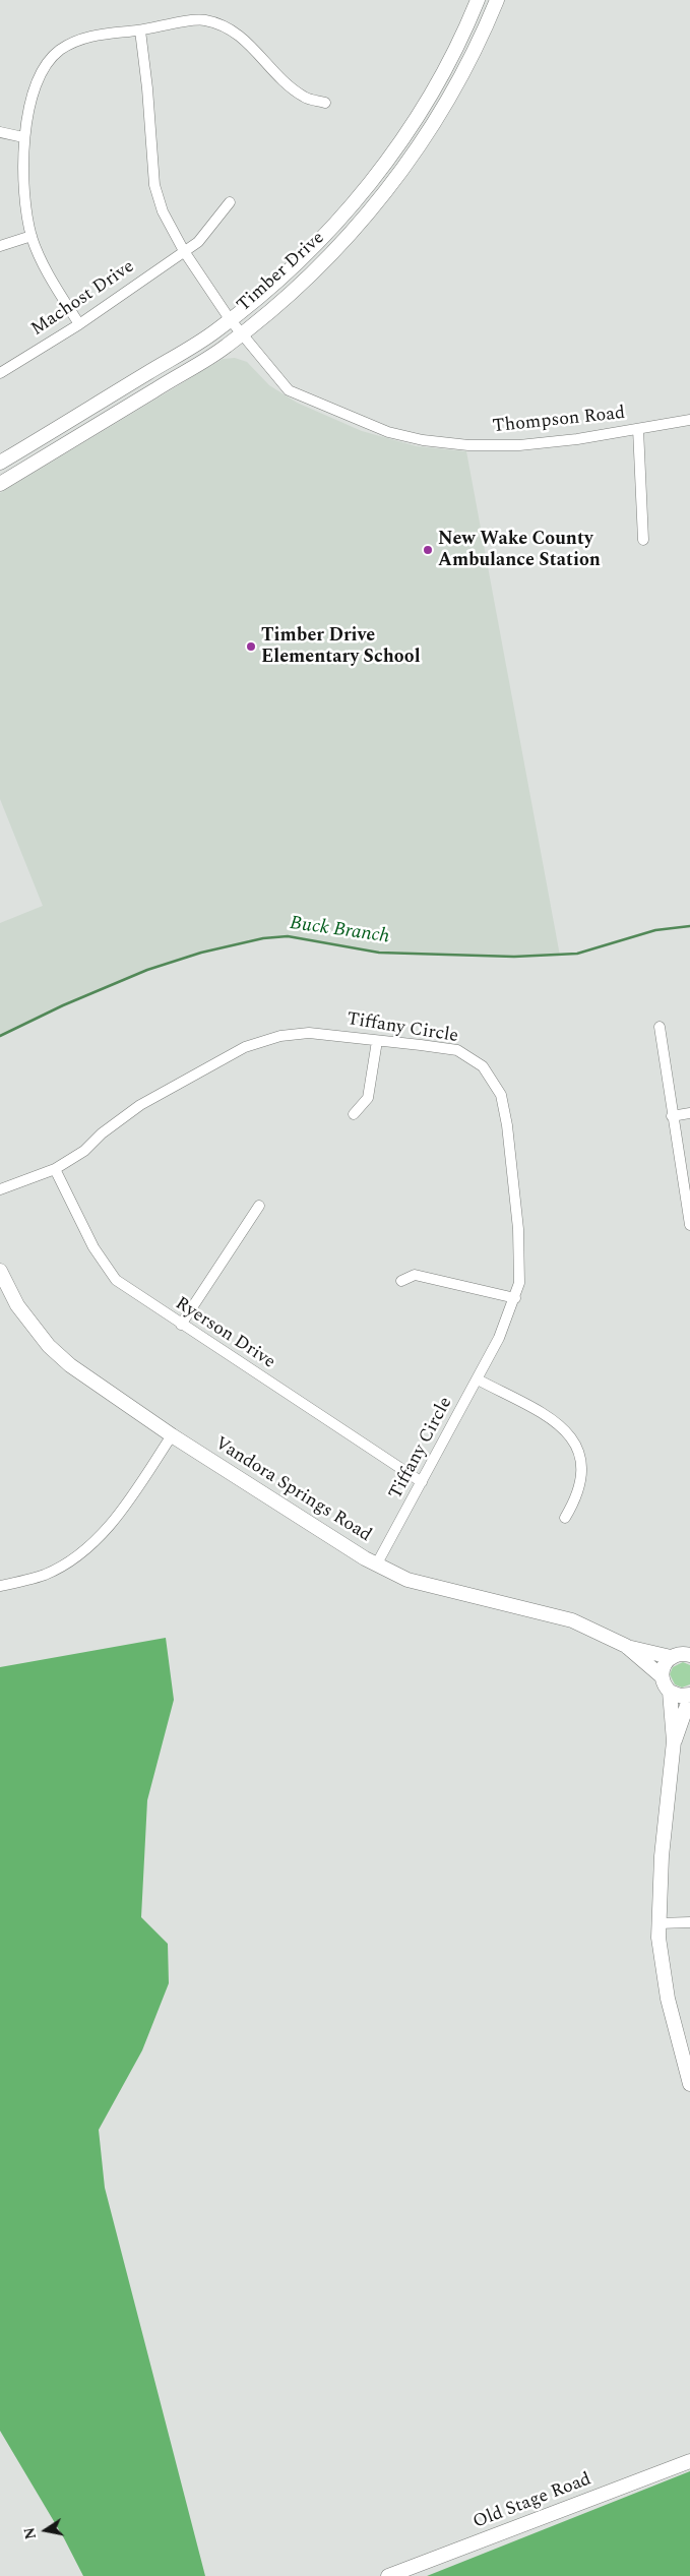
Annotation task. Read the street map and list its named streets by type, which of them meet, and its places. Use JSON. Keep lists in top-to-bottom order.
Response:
{
  "streets": {
    "main road": ["Timber Drive", "Vandora Springs Road", "Old Stage Road"],
    "street": [
      "Machost Drive",
      "Thompson Road",
      "Tiffany Circle",
      "Ryerson Drive"
    ]
  },
  "crossings": [
    ["Timber Drive", "Thompson Road"],
    ["Machost Drive", "Thompson Road"],
    ["Tiffany Circle", "Ryerson Drive"],
    ["Tiffany Circle", "Vandora Springs Road"]
  ],
  "water": ["Buck Branch"],
  "places": ["New Wake County Ambulance Station", "Timber Drive Elementary School"],
  "north": "left"
}
